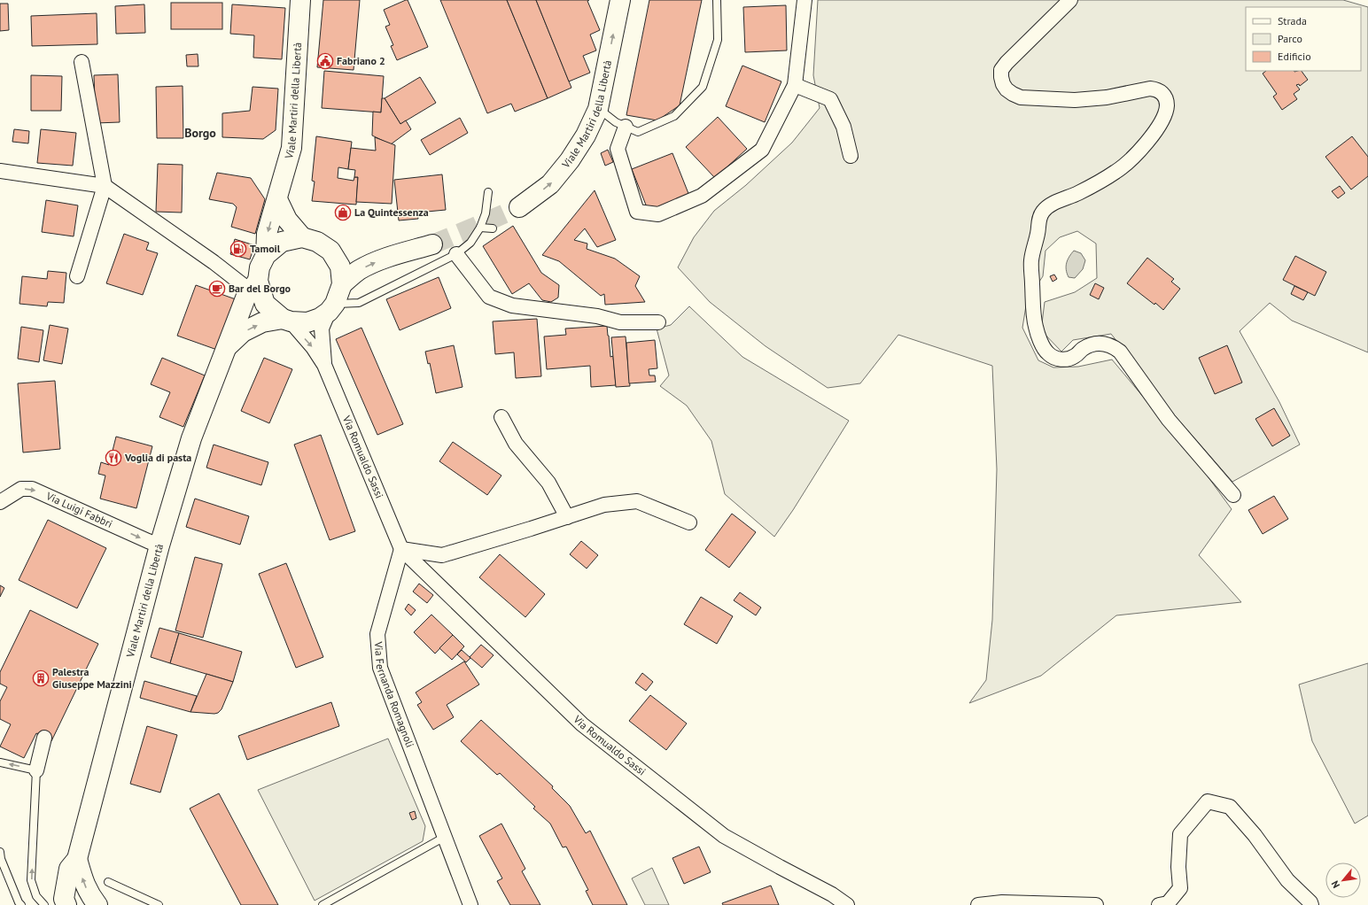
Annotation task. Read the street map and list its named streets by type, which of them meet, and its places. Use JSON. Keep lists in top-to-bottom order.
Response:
{
  "streets": {
    "main road": ["Viale Martiri della Libertà"],
    "street": ["Via Romualdo Sassi", "Via Luigi Fabbri", "Via Fernanda Romagnoli"]
  },
  "crossings": [
    ["Viale Martiri della Libertà", "Via Romualdo Sassi"],
    ["Viale Martiri della Libertà", "Via Luigi Fabbri"],
    ["Via Romualdo Sassi", "Via Fernanda Romagnoli"]
  ],
  "one_way": ["Via Luigi Fabbri"],
  "districts": ["Borgo"],
  "places": {
    "public building": ["Fabriano 2"],
    "shop": ["La Quintessenza"],
    "fuel station": ["Tamoil"],
    "cafe": ["Bar del Borgo"],
    "restaurant": ["Voglia di pasta"],
    "building": ["Palestra Giuseppe Mazzini"]
  },
  "legend": ["Strada", "Parco", "Edificio"],
  "north": "bottom left"
}
